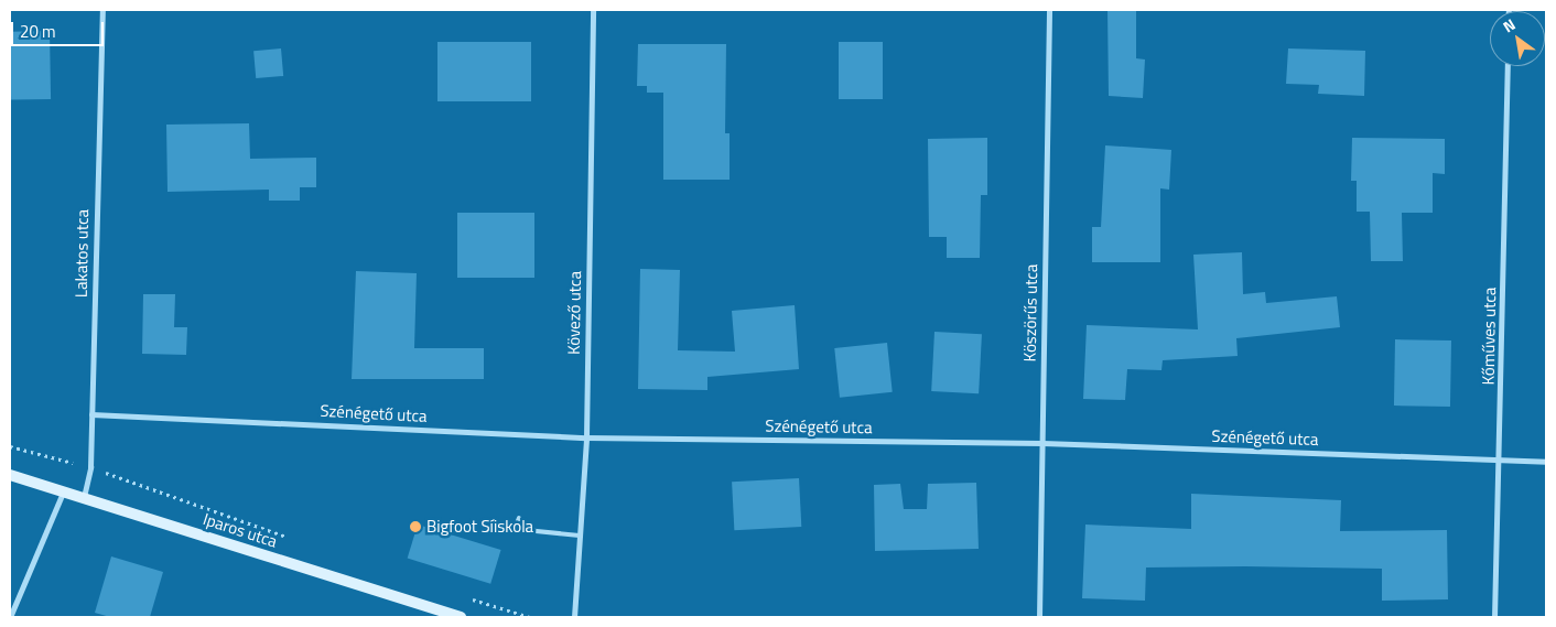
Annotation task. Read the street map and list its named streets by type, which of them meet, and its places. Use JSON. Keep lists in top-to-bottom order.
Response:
{
  "streets": {
    "street": [
      "Lakatos utca",
      "Kövező utca",
      "Köszörűs utca",
      "Kőműves utca",
      "Szénégető utca",
      "Iparos utca"
    ]
  },
  "crossings": [
    ["Lakatos utca", "Szénégető utca"],
    ["Lakatos utca", "Iparos utca"],
    ["Kövező utca", "Szénégető utca"],
    ["Köszörűs utca", "Szénégető utca"],
    ["Kőműves utca", "Szénégető utca"]
  ],
  "places": ["Bigfoot Síiskola"],
  "scale_bar": "20 m",
  "north": "top left"
}
